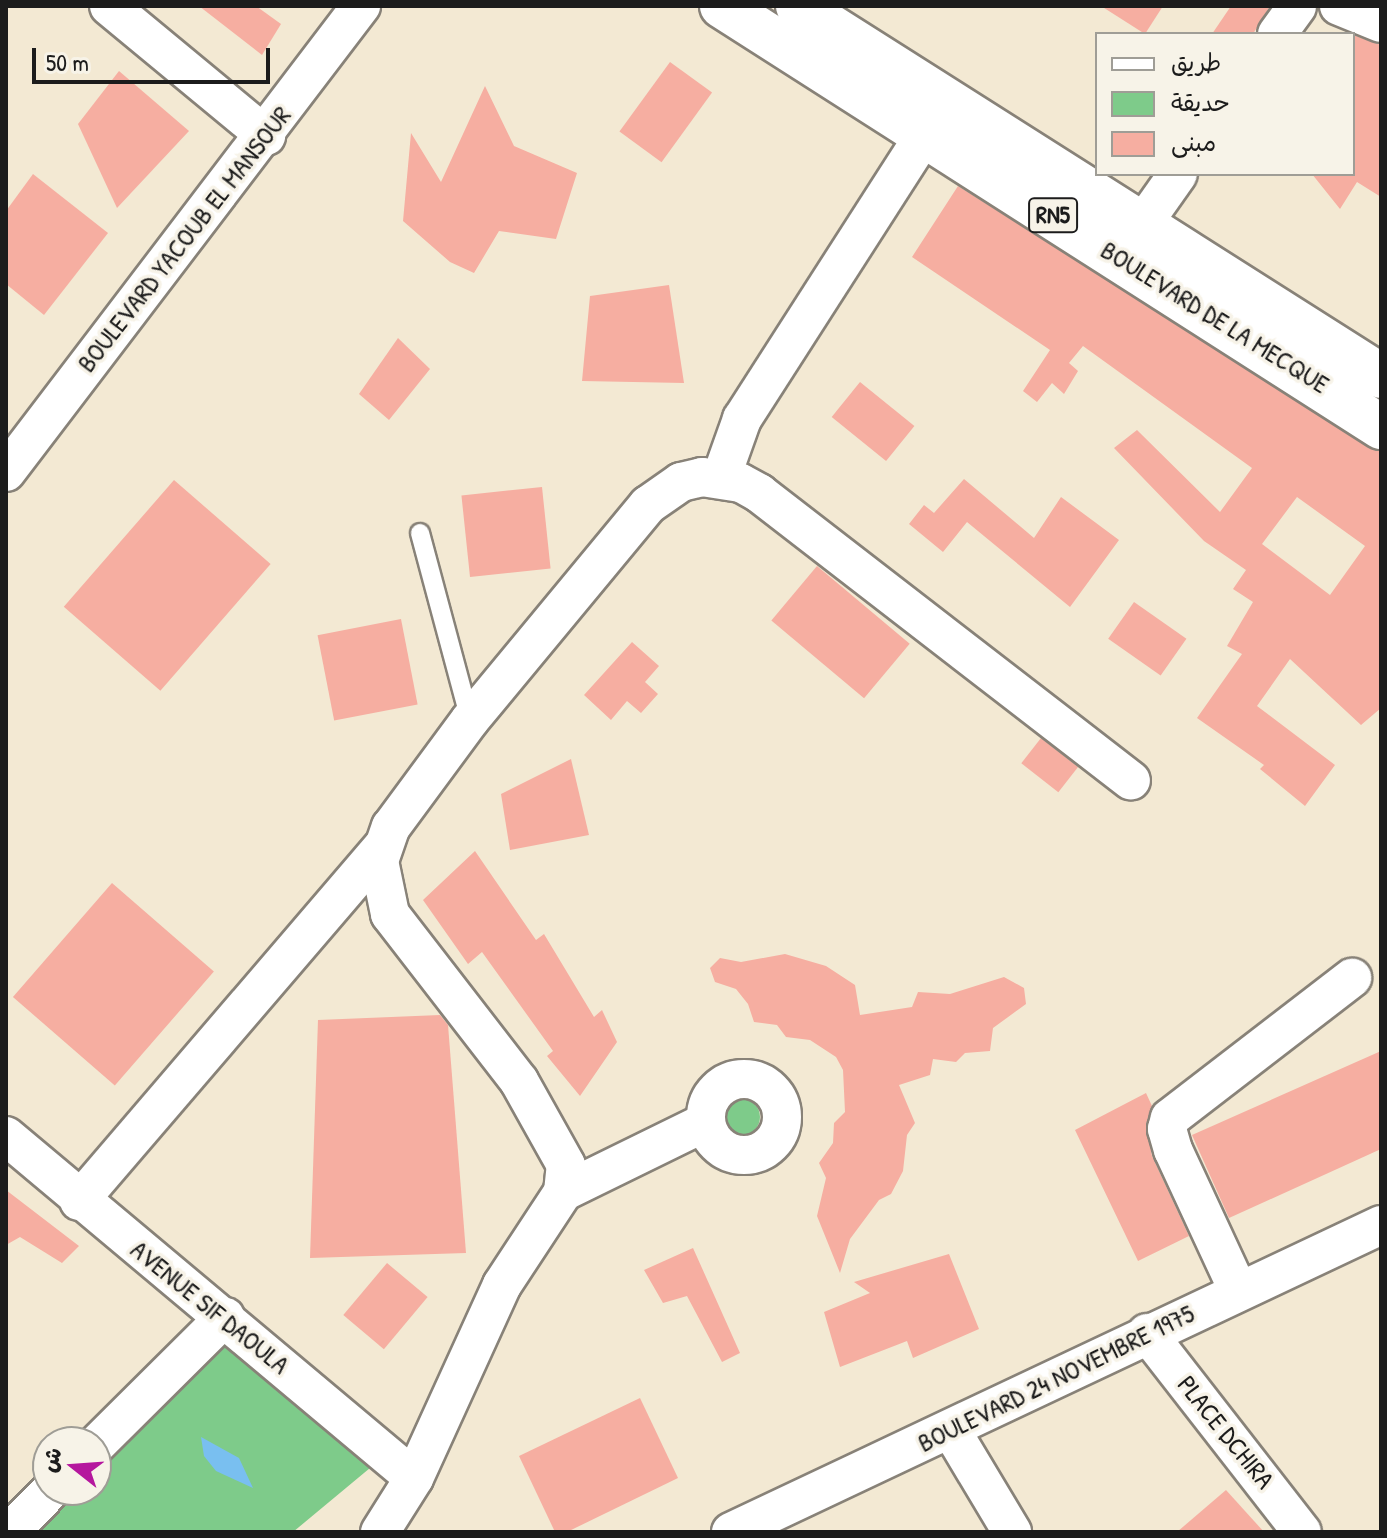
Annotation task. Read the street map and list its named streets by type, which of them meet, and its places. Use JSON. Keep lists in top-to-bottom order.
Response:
{
  "streets": {
    "main road": ["RN5", "BOULEVARD DE LA MECQUE"],
    "street": [
      "BOULEVARD YACOUB EL MANSOUR",
      "AVENUE SIF DAOULA",
      "BOULEVARD 24 NOVEMBRE 1975",
      "PLACE DCHIRA"
    ]
  },
  "crossings": [
    ["BOULEVARD 24 NOVEMBRE 1975", "PLACE DCHIRA"]
  ],
  "legend": ["طريق", "حديقة", "مبنى"],
  "scale_bar": "50 m",
  "north": "left"
}
